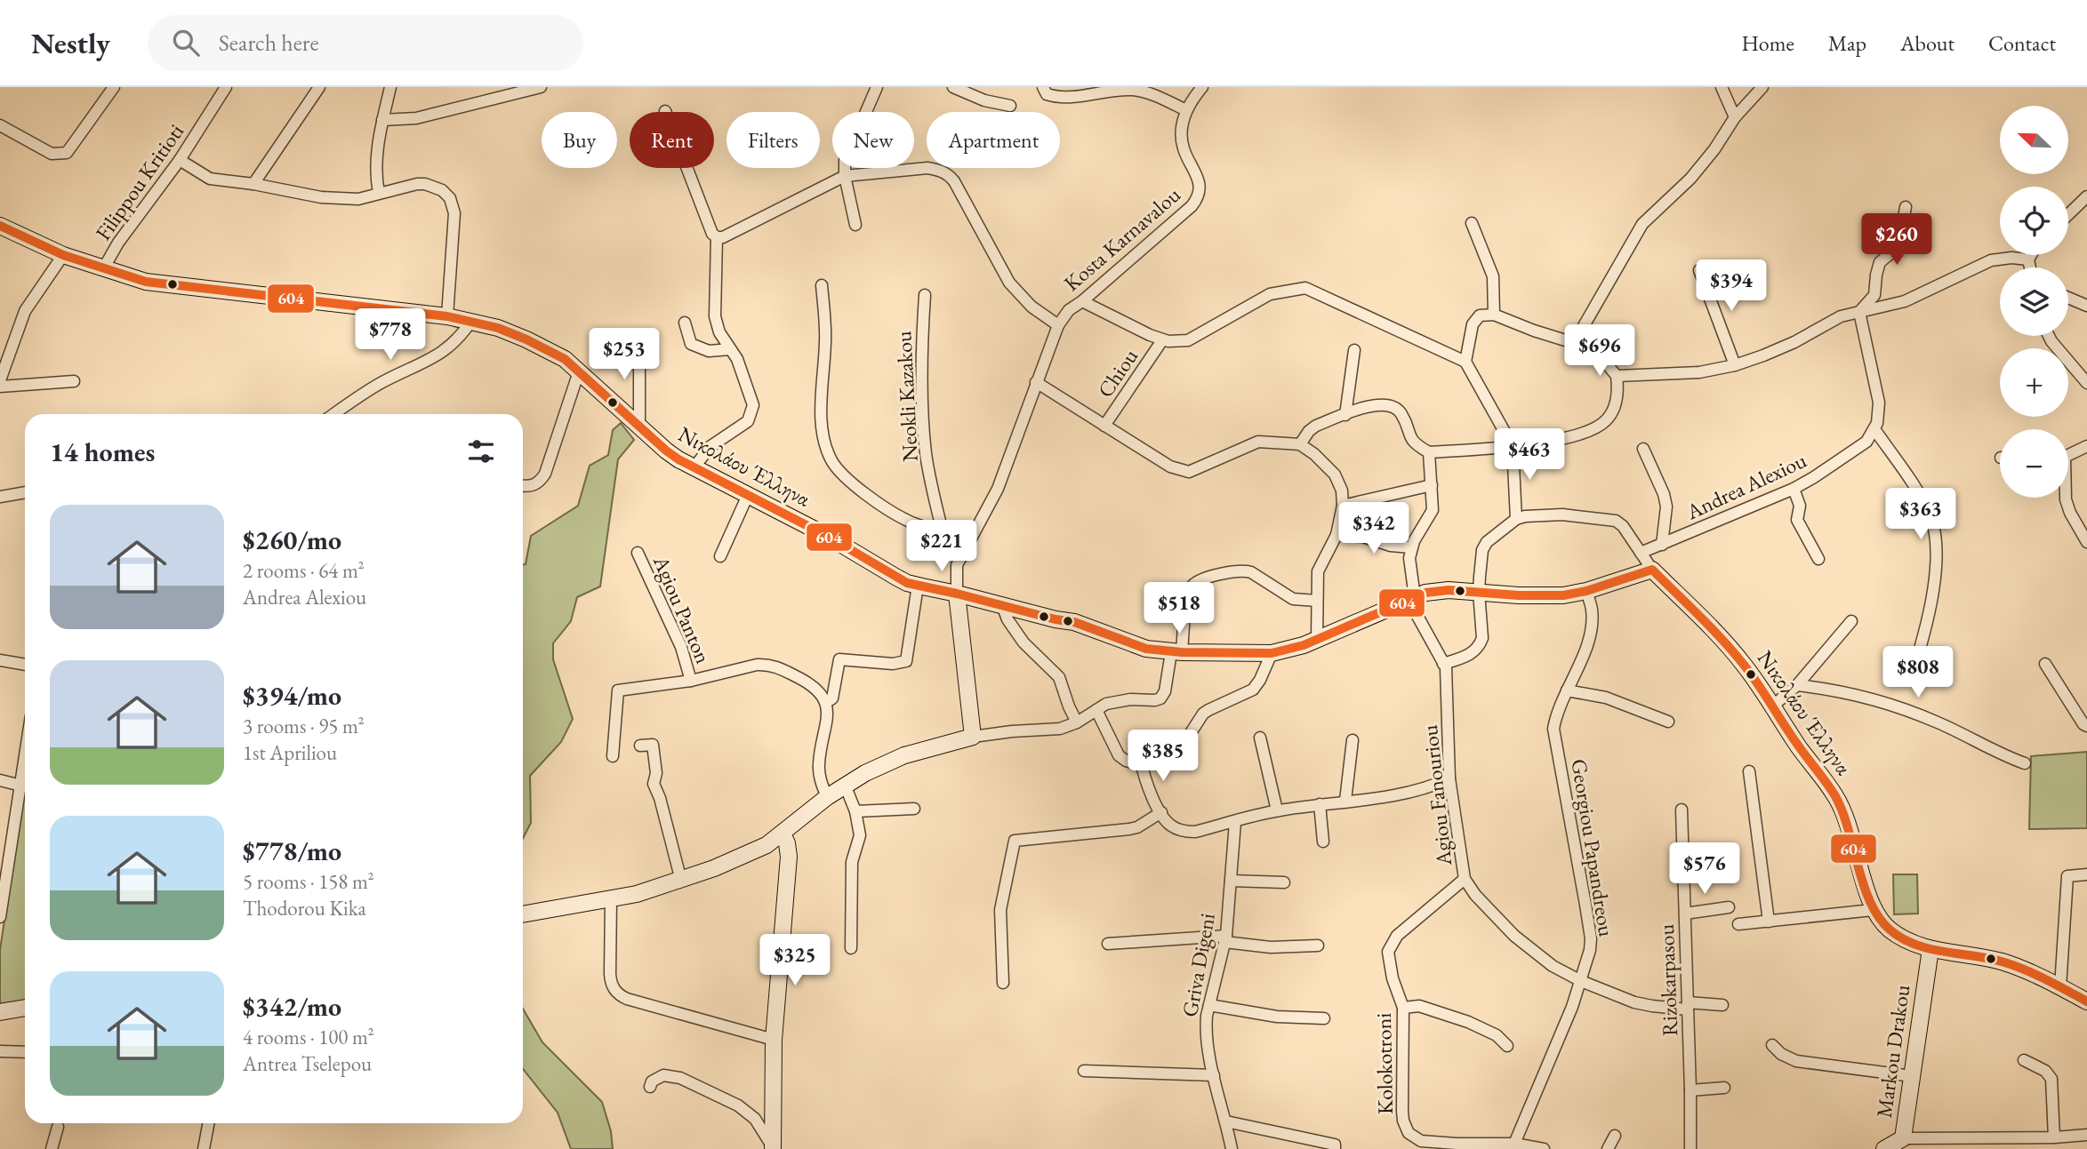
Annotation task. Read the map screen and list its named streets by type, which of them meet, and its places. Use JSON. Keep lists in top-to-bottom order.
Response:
{
  "streets": {
    "street": [
      "Filippou Kritioti",
      "Kosta Karnavalou",
      "Chiou",
      "Neokli Kazakou",
      "Νικολάου Έλληνα",
      "Andrea Alexiou",
      "Agiou Panton",
      "Agiou Fanouriou",
      "Georgiou Papandreou",
      "Griva Digeni",
      "Rizokarpasou",
      "Markou Drakou",
      "Kolokotroni"
    ]
  },
  "crossings": [
    ["Filippou Kritioti", "Νικολάου Έλληνα"],
    ["Kosta Karnavalou", "Νικολάου Έλληνα"],
    ["Νικολάου Έλληνα", "Agiou Fanouriou"],
    ["Νικολάου Έλληνα", "Georgiou Papandreou"],
    ["Νικολάου Έλληνα", "Markou Drakou"],
    ["Agiou Fanouriou", "Georgiou Papandreou"],
    ["Agiou Fanouriou", "Rizokarpasou"],
    ["Agiou Fanouriou", "Kolokotroni"],
    ["Georgiou Papandreou", "Kolokotroni"]
  ],
  "lines": ["transit line 604"],
  "north": "top left",
  "page": {
    "header": "Nestly",
    "search": "Search here",
    "nav": [
      "Home",
      "Map",
      "About",
      "Contact"
    ],
    "map_buttons": ["+", "−"],
    "chip": [
      "Buy",
      "Rent",
      "Filters",
      "New",
      "Apartment"
    ],
    "price": [
      "$260",
      "$394",
      "$778",
      "$696",
      "$253",
      "$463",
      "$363",
      "$342",
      "$221",
      "$518",
      "$808",
      "$385",
      "$576",
      "$325"
    ],
    "heading": "14 homes",
    "list": [
      {
        "name": "$260/mo",
        "note": "2 rooms · 64 m² · Andrea Alexiou"
      },
      {
        "name": "$394/mo",
        "note": "3 rooms · 95 m² · 1st Apriliou"
      },
      {
        "name": "$778/mo",
        "note": "5 rooms · 158 m² · Thodorou Kika"
      },
      {
        "name": "$342/mo",
        "note": "4 rooms · 100 m² · Antrea Tselepou"
      }
    ]
  }
}
